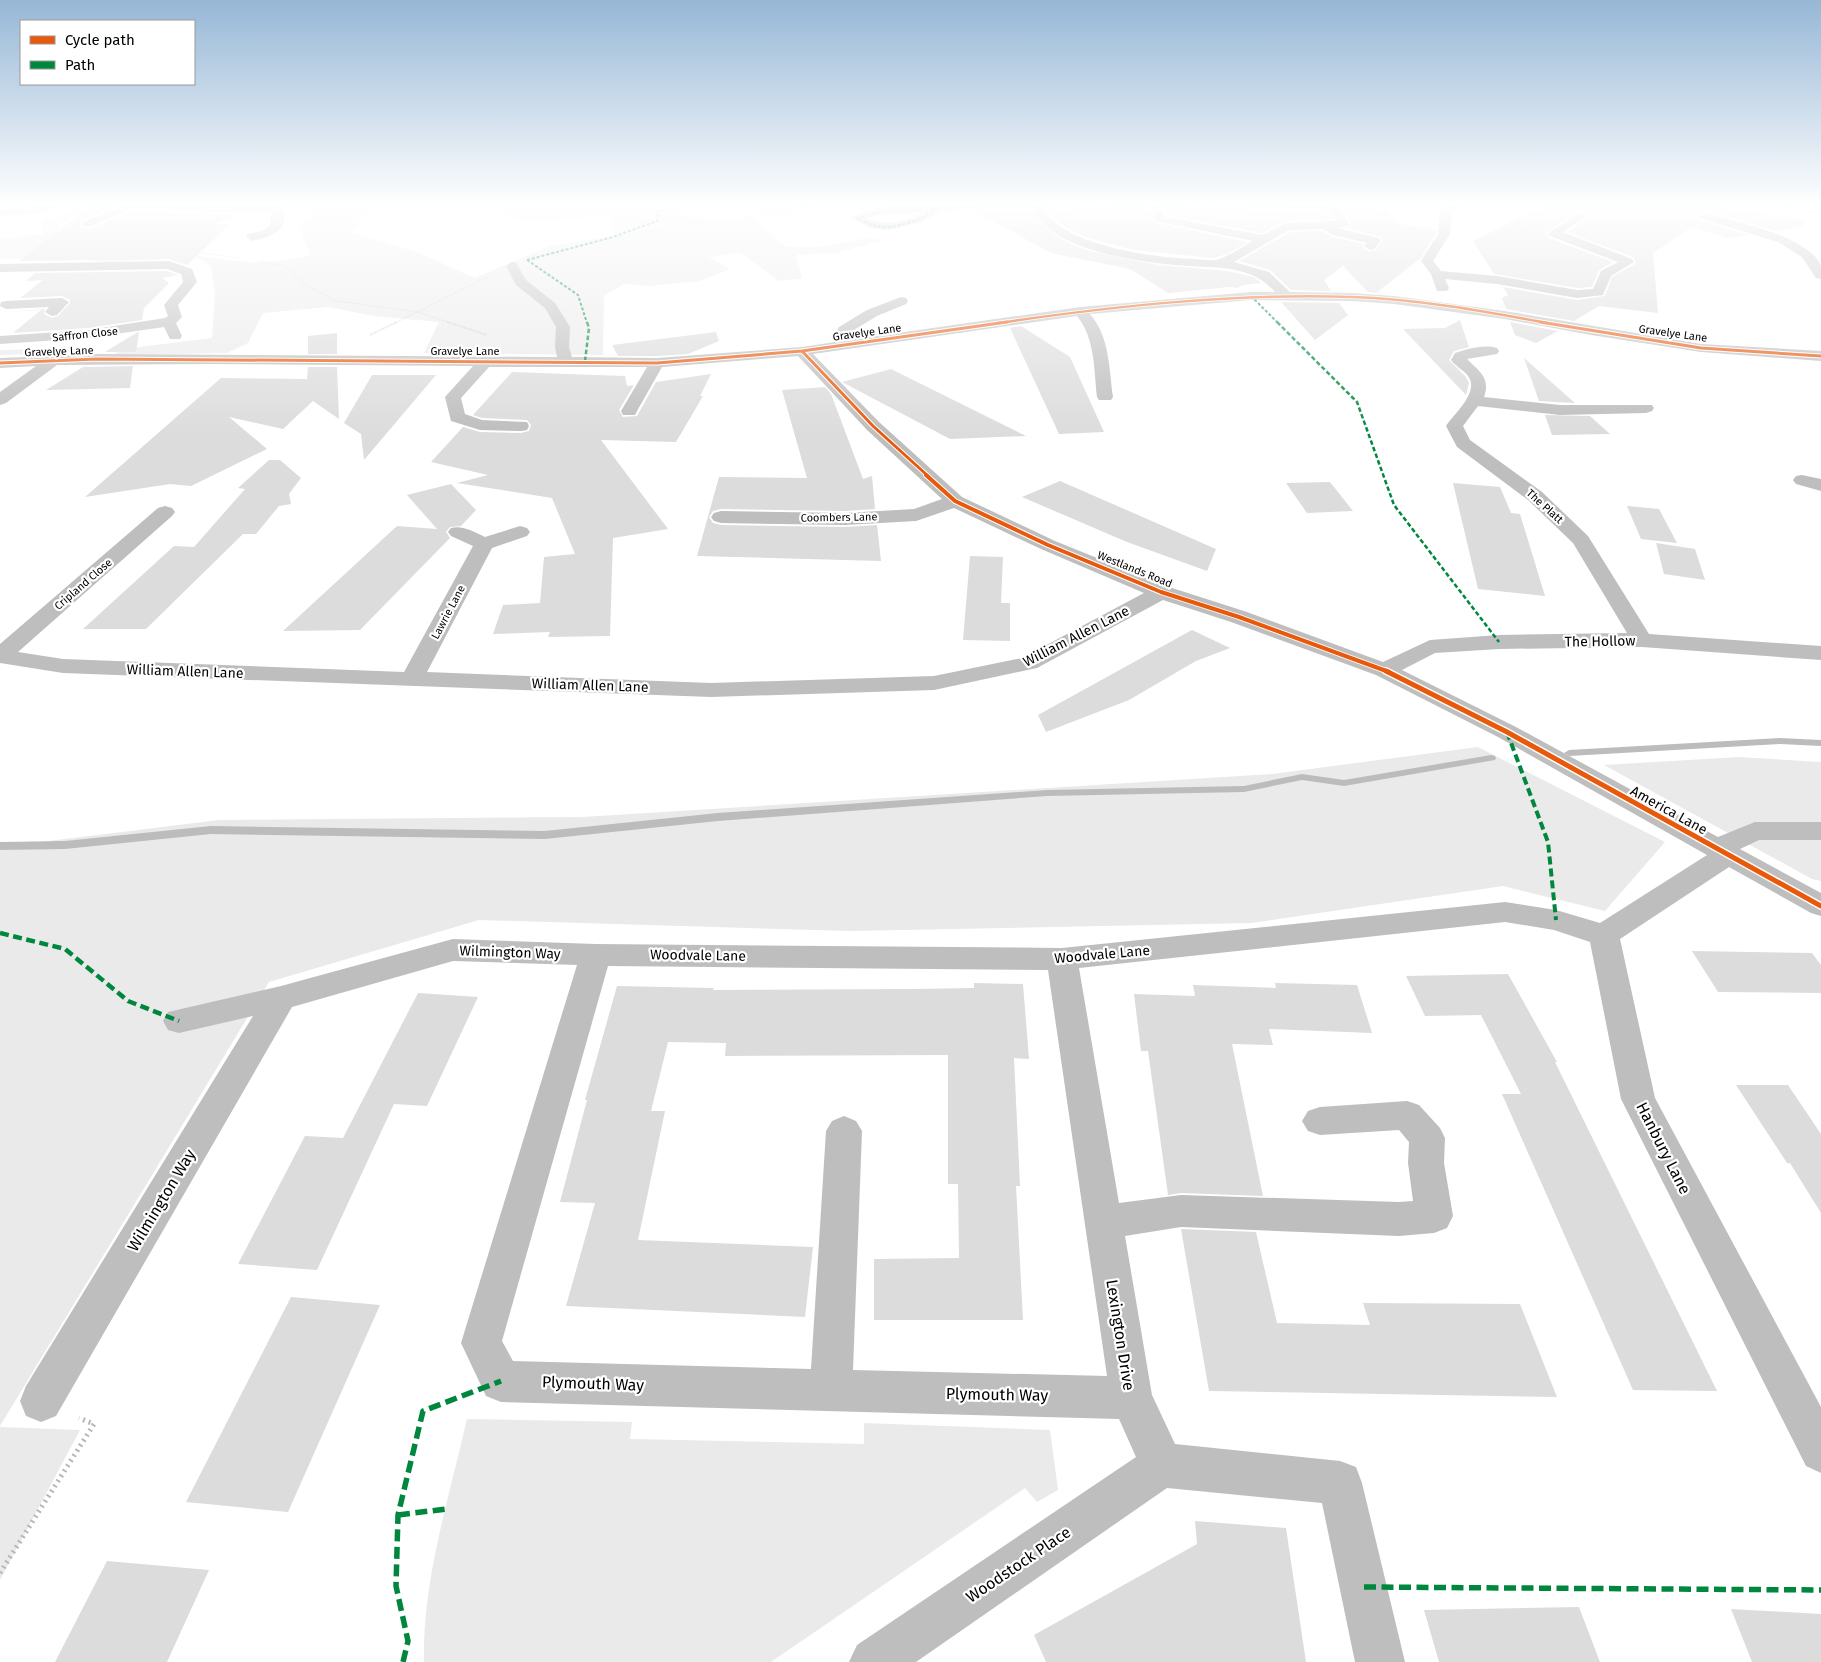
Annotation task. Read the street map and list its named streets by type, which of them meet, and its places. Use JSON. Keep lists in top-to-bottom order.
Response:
{
  "streets": {
    "street": [
      "Gravelye Lane",
      "Saffron Close",
      "The Platt",
      "Coombers Lane",
      "Westlands Road",
      "Cripland Close",
      "Lawrie Lane",
      "William Allen Lane",
      "The Hollow",
      "America Lane",
      "Wilmington Way",
      "Woodvale Lane",
      "Hanbury Lane",
      "Lexington Drive",
      "Plymouth Way",
      "Woodstock Place"
    ]
  },
  "crossings": [
    ["Gravelye Lane", "Westlands Road"],
    ["The Platt", "The Hollow"],
    ["Coombers Lane", "Westlands Road"],
    ["Westlands Road", "William Allen Lane"],
    ["Westlands Road", "The Hollow"],
    ["Westlands Road", "America Lane"],
    ["Cripland Close", "William Allen Lane"],
    ["Lawrie Lane", "William Allen Lane"],
    ["Wilmington Way", "Woodvale Lane"],
    ["Wilmington Way", "Plymouth Way"],
    ["Woodvale Lane", "Hanbury Lane"],
    ["Woodvale Lane", "Lexington Drive"],
    ["Woodvale Lane", "Plymouth Way"],
    ["Lexington Drive", "Plymouth Way"],
    ["Lexington Drive", "Woodstock Place"]
  ],
  "legend": ["Cycle path", "Path"]
}
